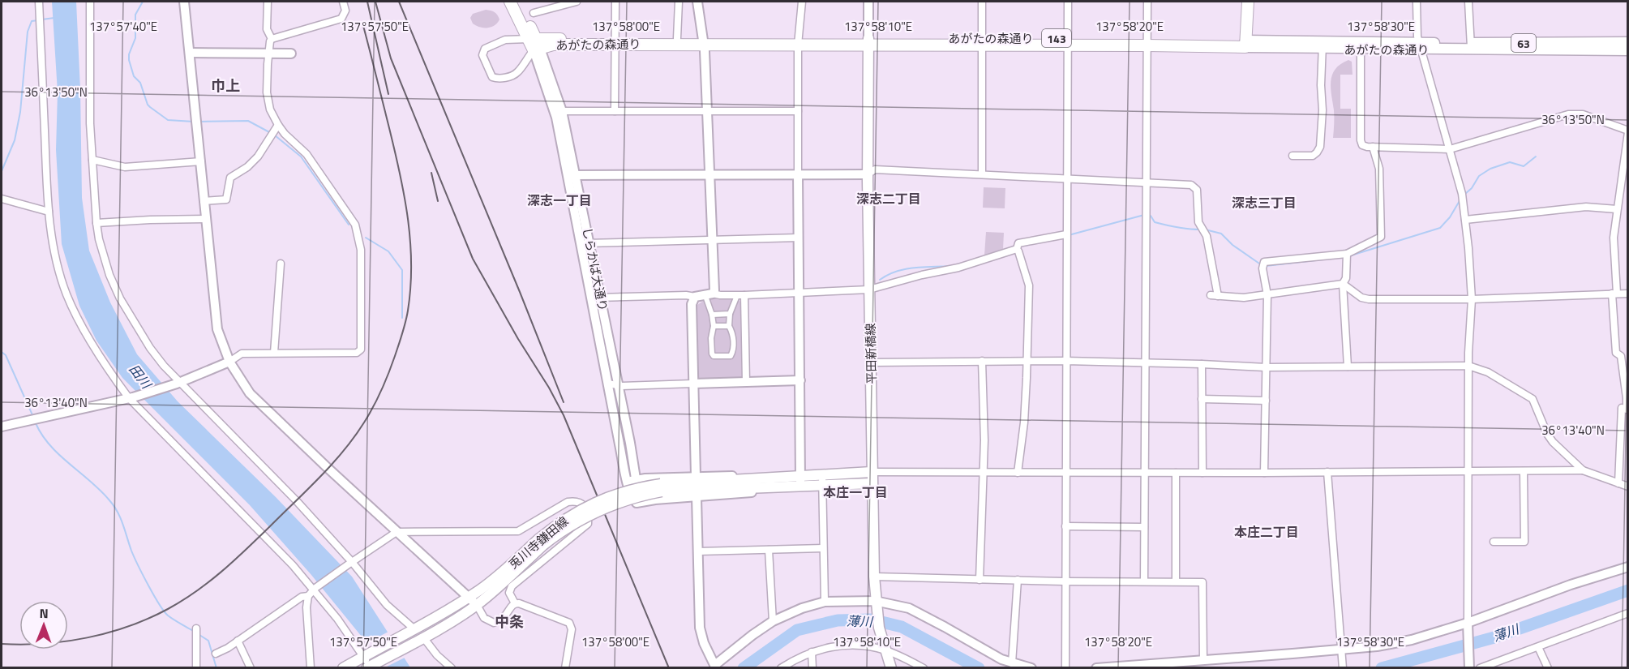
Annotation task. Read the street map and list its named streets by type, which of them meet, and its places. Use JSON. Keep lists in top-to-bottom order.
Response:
{
  "streets": {
    "highway": ["あがたの森通り", "143"],
    "main road": ["63", "平田新橋線", "兎川寺鎌田線"],
    "street": ["しらかば大通り"]
  },
  "crossings": [
    ["あがたの森通り", "しらかば大通り"],
    ["あがたの森通り", "平田新橋線"],
    ["平田新橋線", "兎川寺鎌田線"]
  ],
  "districts": [
    "巾上",
    "深志二丁目",
    "深志一丁目",
    "深志三丁目",
    "本庄一丁目",
    "本庄二丁目",
    "中条"
  ],
  "water": ["田川", "薄川"],
  "north": "top",
  "coordinates": [
    "137°57'40\"E",
    "137°57'50\"E",
    "137°58'00\"E",
    "137°58'10\"E",
    "137°58'20\"E",
    "137°58'30\"E",
    "36°13'50\"N",
    "36°13'40\"N"
  ]
}
